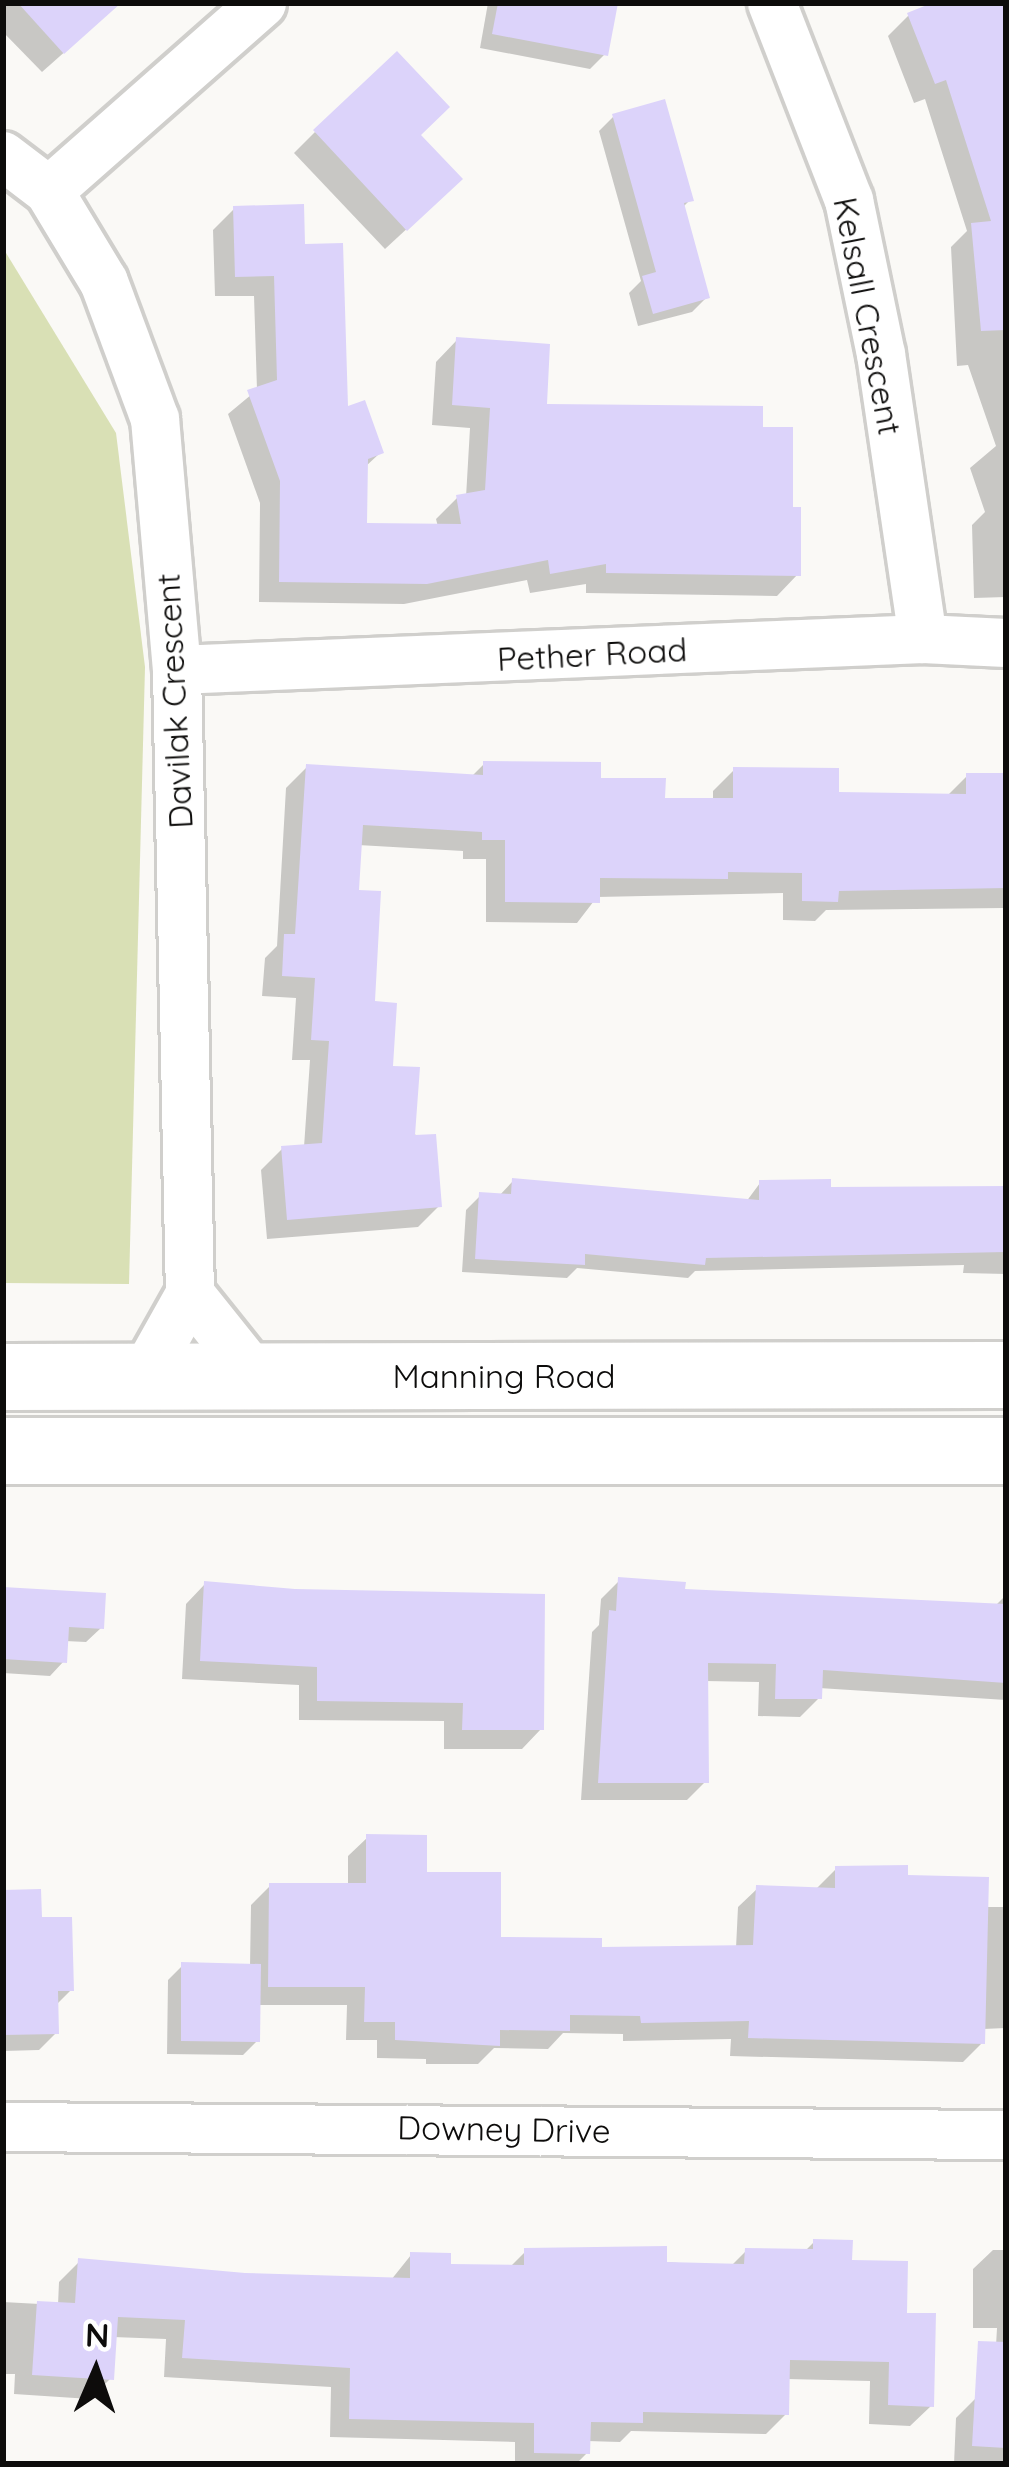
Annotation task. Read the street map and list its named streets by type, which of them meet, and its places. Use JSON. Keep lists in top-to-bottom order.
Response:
{
  "streets": {
    "main road": ["Manning Road"],
    "street": [
      "Kelsall Crescent",
      "Pether Road",
      "Davilak Crescent",
      "Downey Drive"
    ]
  },
  "crossings": [
    ["Kelsall Crescent", "Pether Road"],
    ["Pether Road", "Davilak Crescent"]
  ],
  "north": "top"
}
